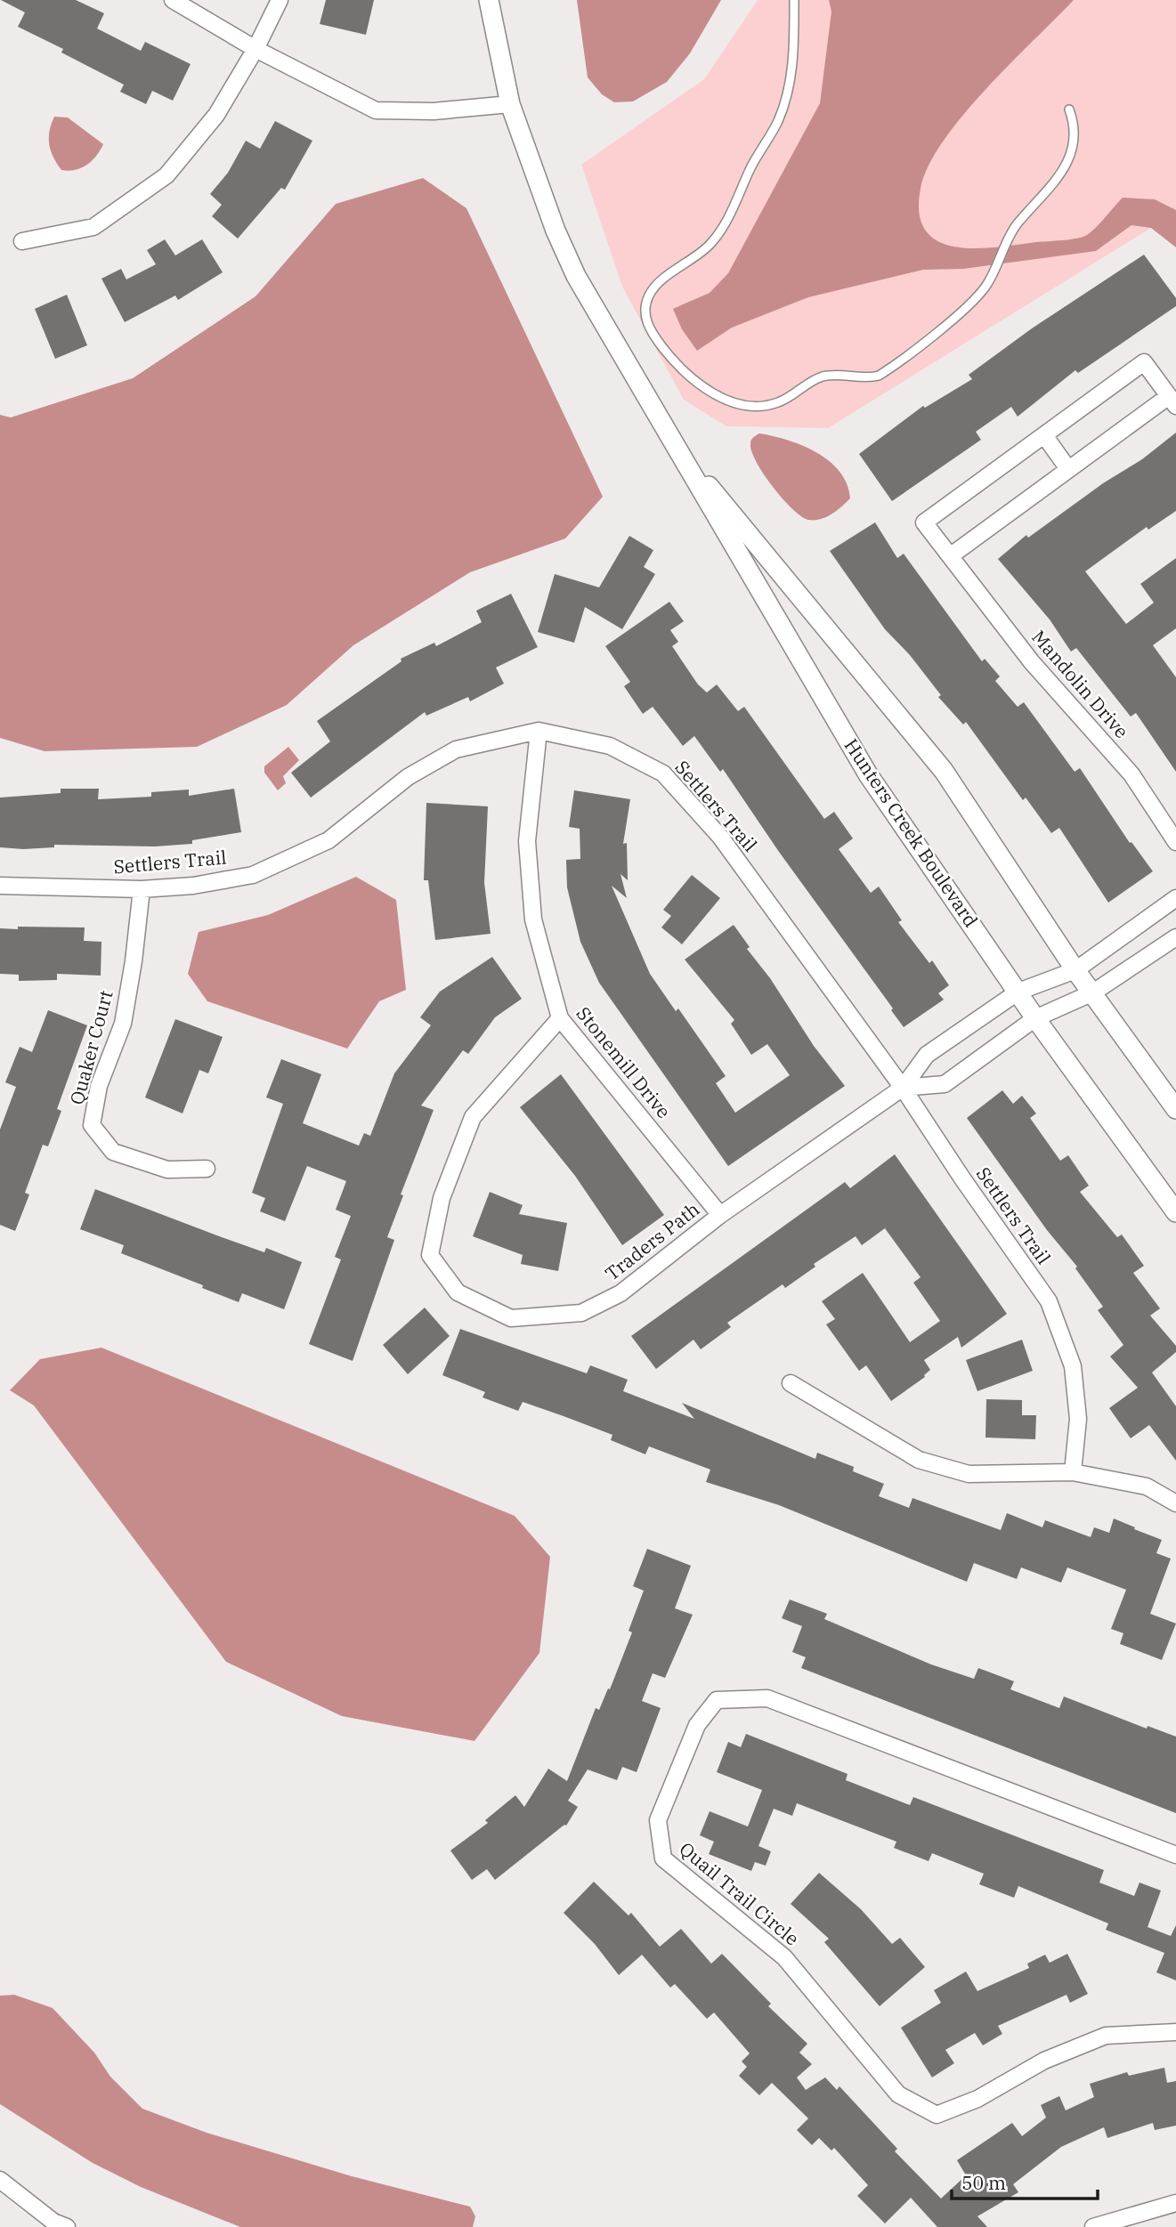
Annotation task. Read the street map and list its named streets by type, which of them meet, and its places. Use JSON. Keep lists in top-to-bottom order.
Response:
{
  "streets": {
    "street": [
      "Mandolin Drive",
      "Settlers Trail",
      "Hunters Creek Boulevard",
      "Quaker Court",
      "Stonemill Drive",
      "Traders Path",
      "Quail Trail Circle"
    ]
  },
  "crossings": [
    ["Settlers Trail", "Quaker Court"],
    ["Settlers Trail", "Stonemill Drive"],
    ["Settlers Trail", "Traders Path"],
    ["Hunters Creek Boulevard", "Traders Path"],
    ["Stonemill Drive", "Traders Path"]
  ],
  "scale_bar": "50 m"
}
